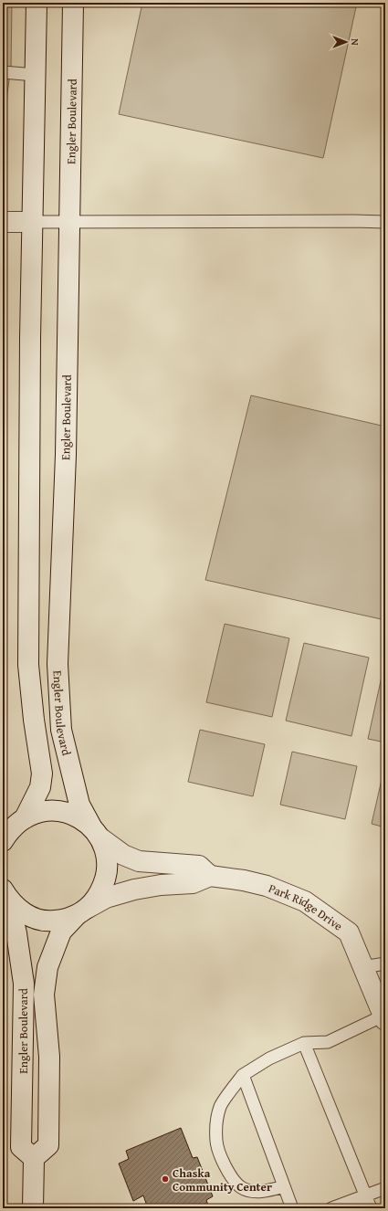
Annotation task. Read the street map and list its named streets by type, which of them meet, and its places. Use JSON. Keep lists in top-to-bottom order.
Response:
{
  "streets": {
    "main road": ["Engler Boulevard", "Park Ridge Drive"]
  },
  "crossings": [
    ["Engler Boulevard", "Park Ridge Drive"]
  ],
  "places": ["Chaska Community Center"],
  "north": "right"
}
